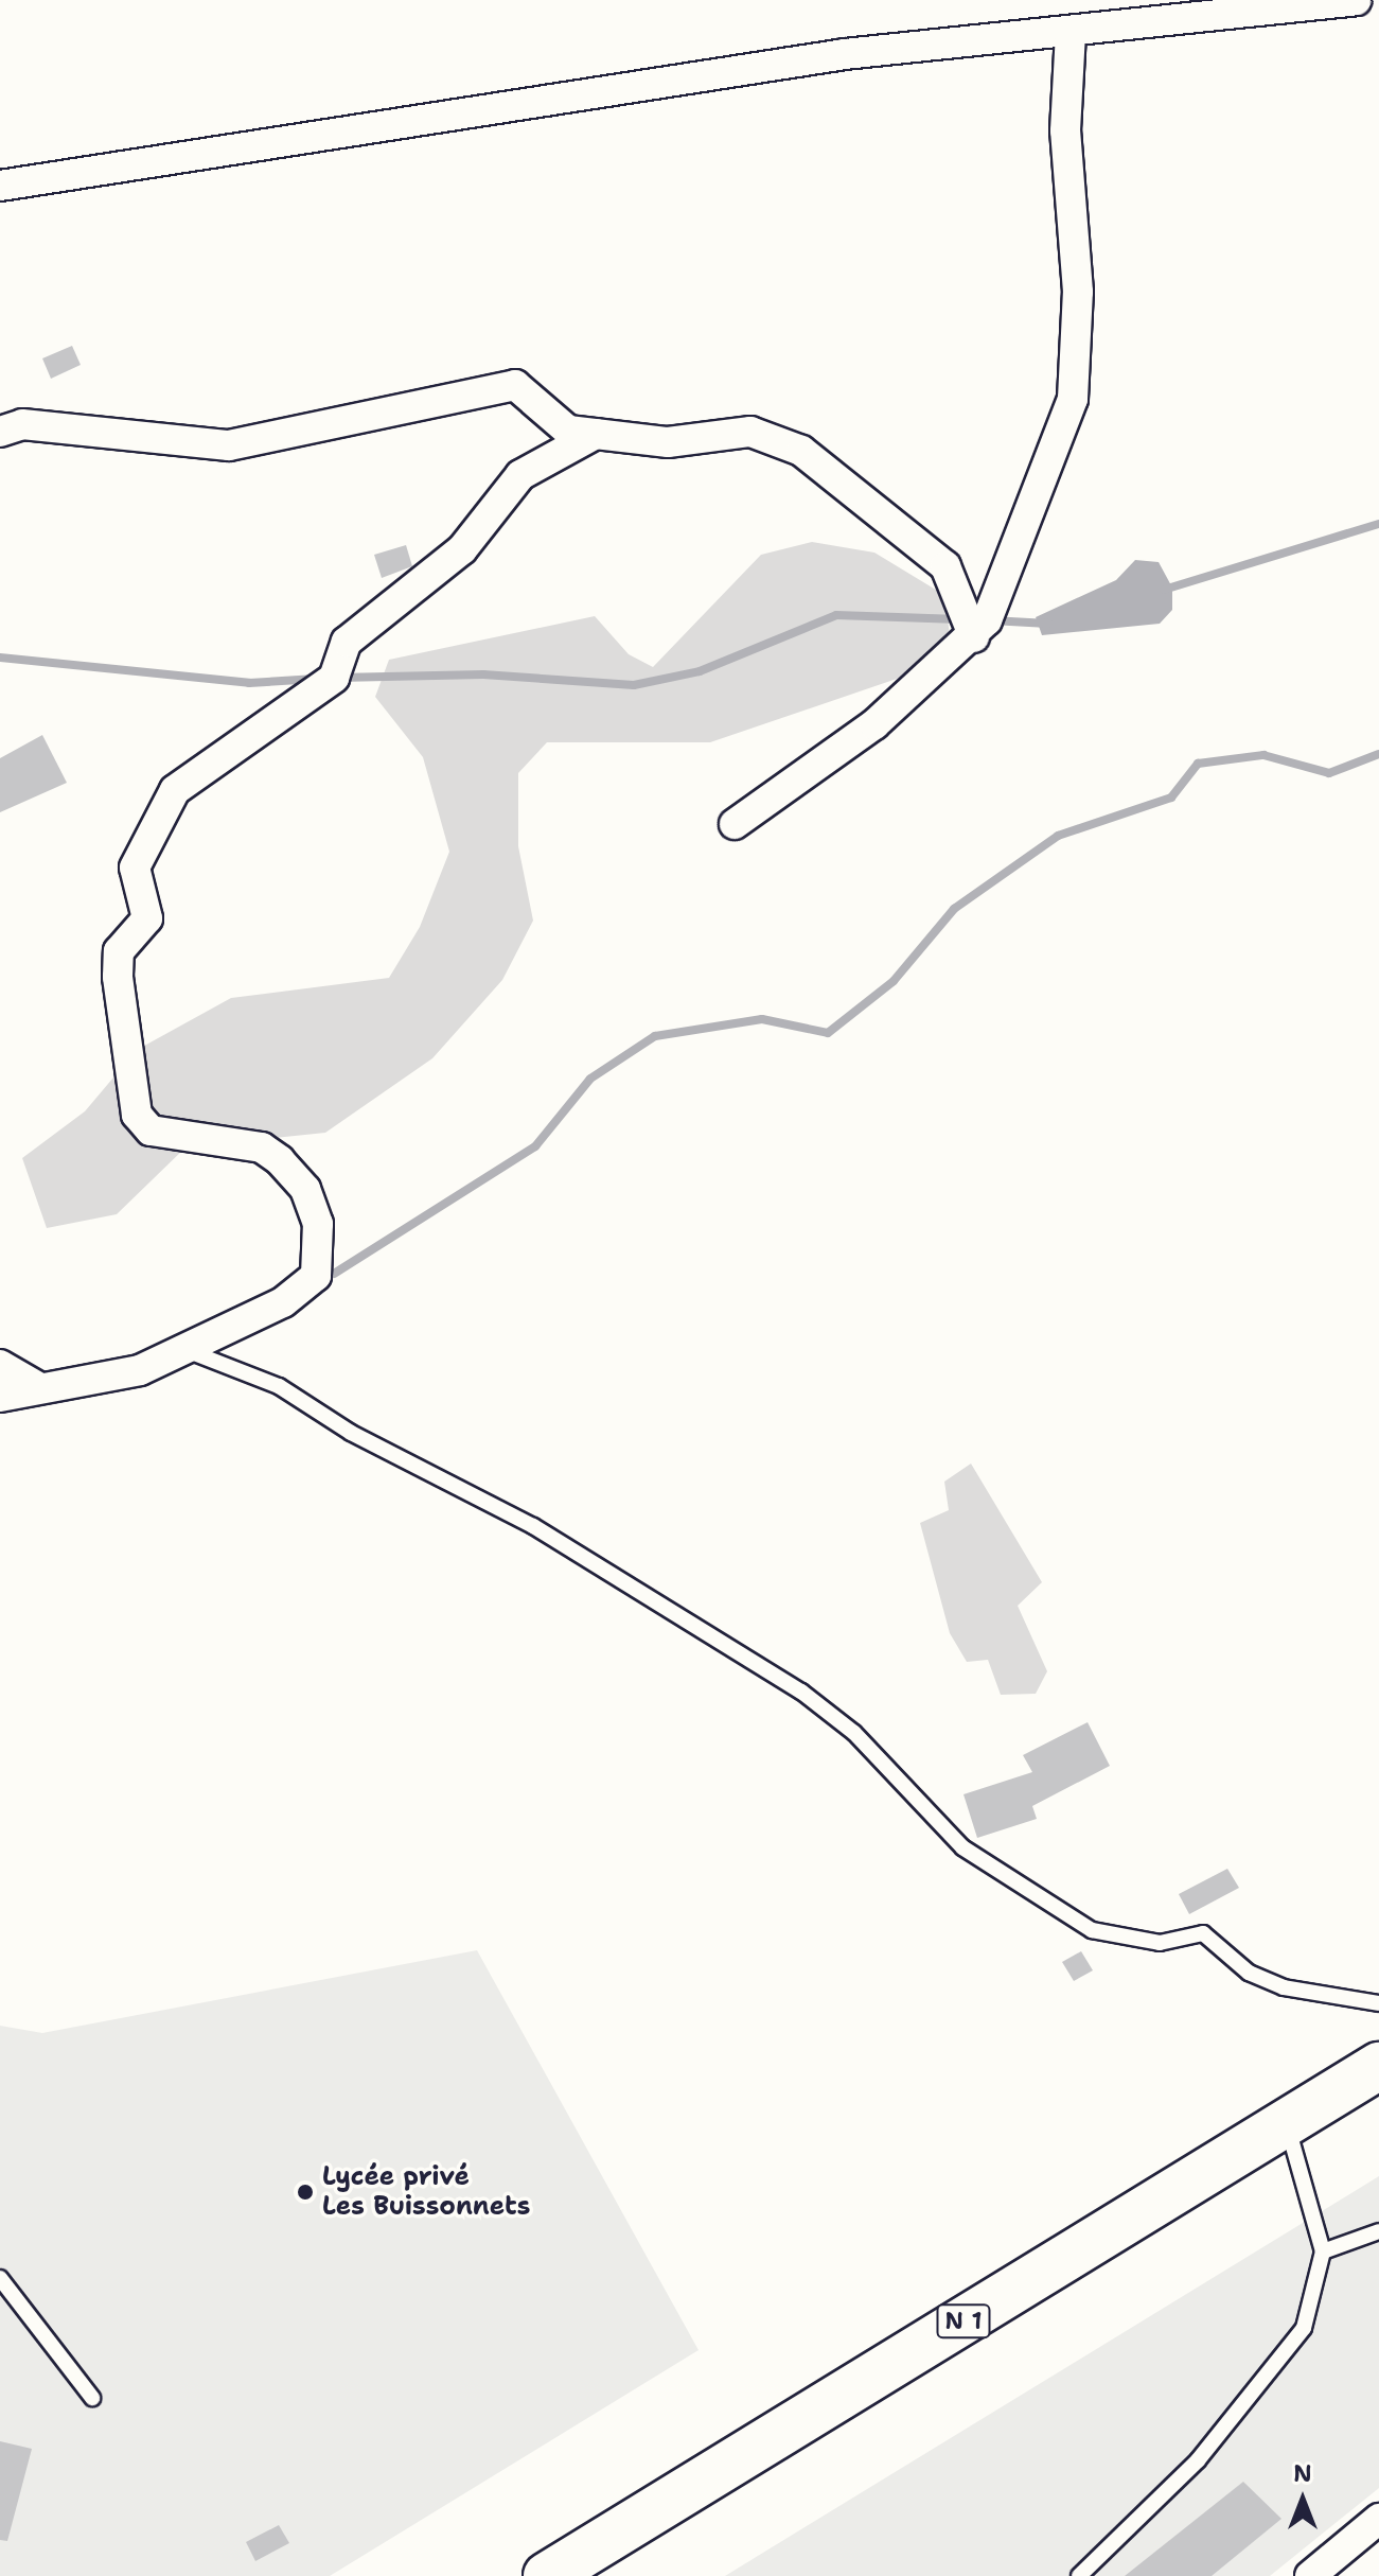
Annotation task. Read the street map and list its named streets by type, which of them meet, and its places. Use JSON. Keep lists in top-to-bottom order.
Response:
{
  "streets": {
    "highway": ["N 1"]
  },
  "places": ["Lycée privé Les Buissonnets"],
  "north": "top"
}
